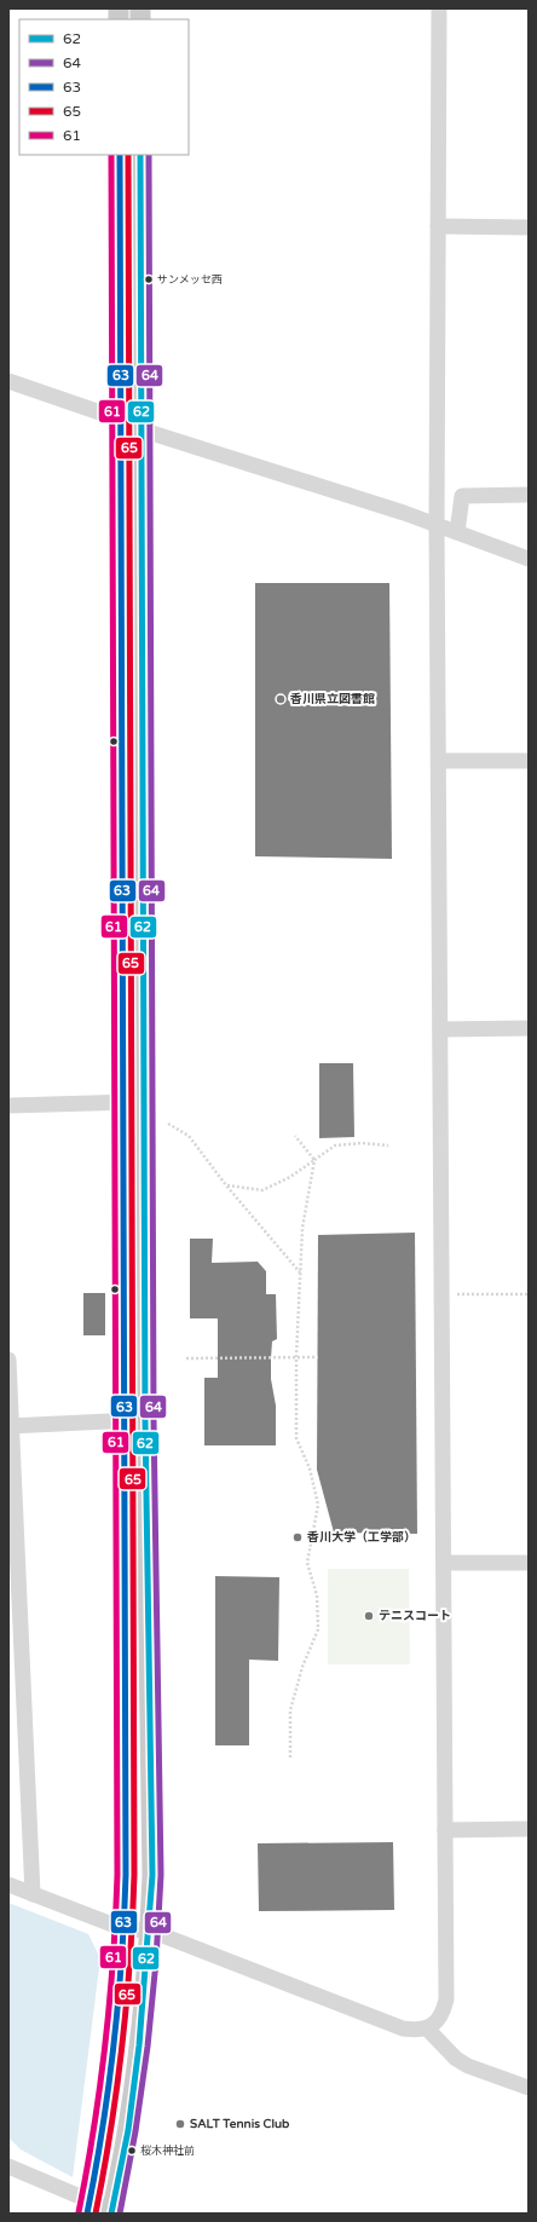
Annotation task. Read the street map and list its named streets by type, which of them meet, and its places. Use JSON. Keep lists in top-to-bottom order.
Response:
{
  "places": [
    "サンメッセ西",
    "香川県立図書館",
    "香川大学（工学部）",
    "テニスコート",
    "SALT Tennis Club",
    "桜木神社前"
  ],
  "lines": [
    "transit line 62",
    "transit line 64",
    "transit line 63",
    "transit line 65",
    "transit line 61"
  ],
  "legend": [
    "62",
    "64",
    "63",
    "65",
    "61"
  ]
}
